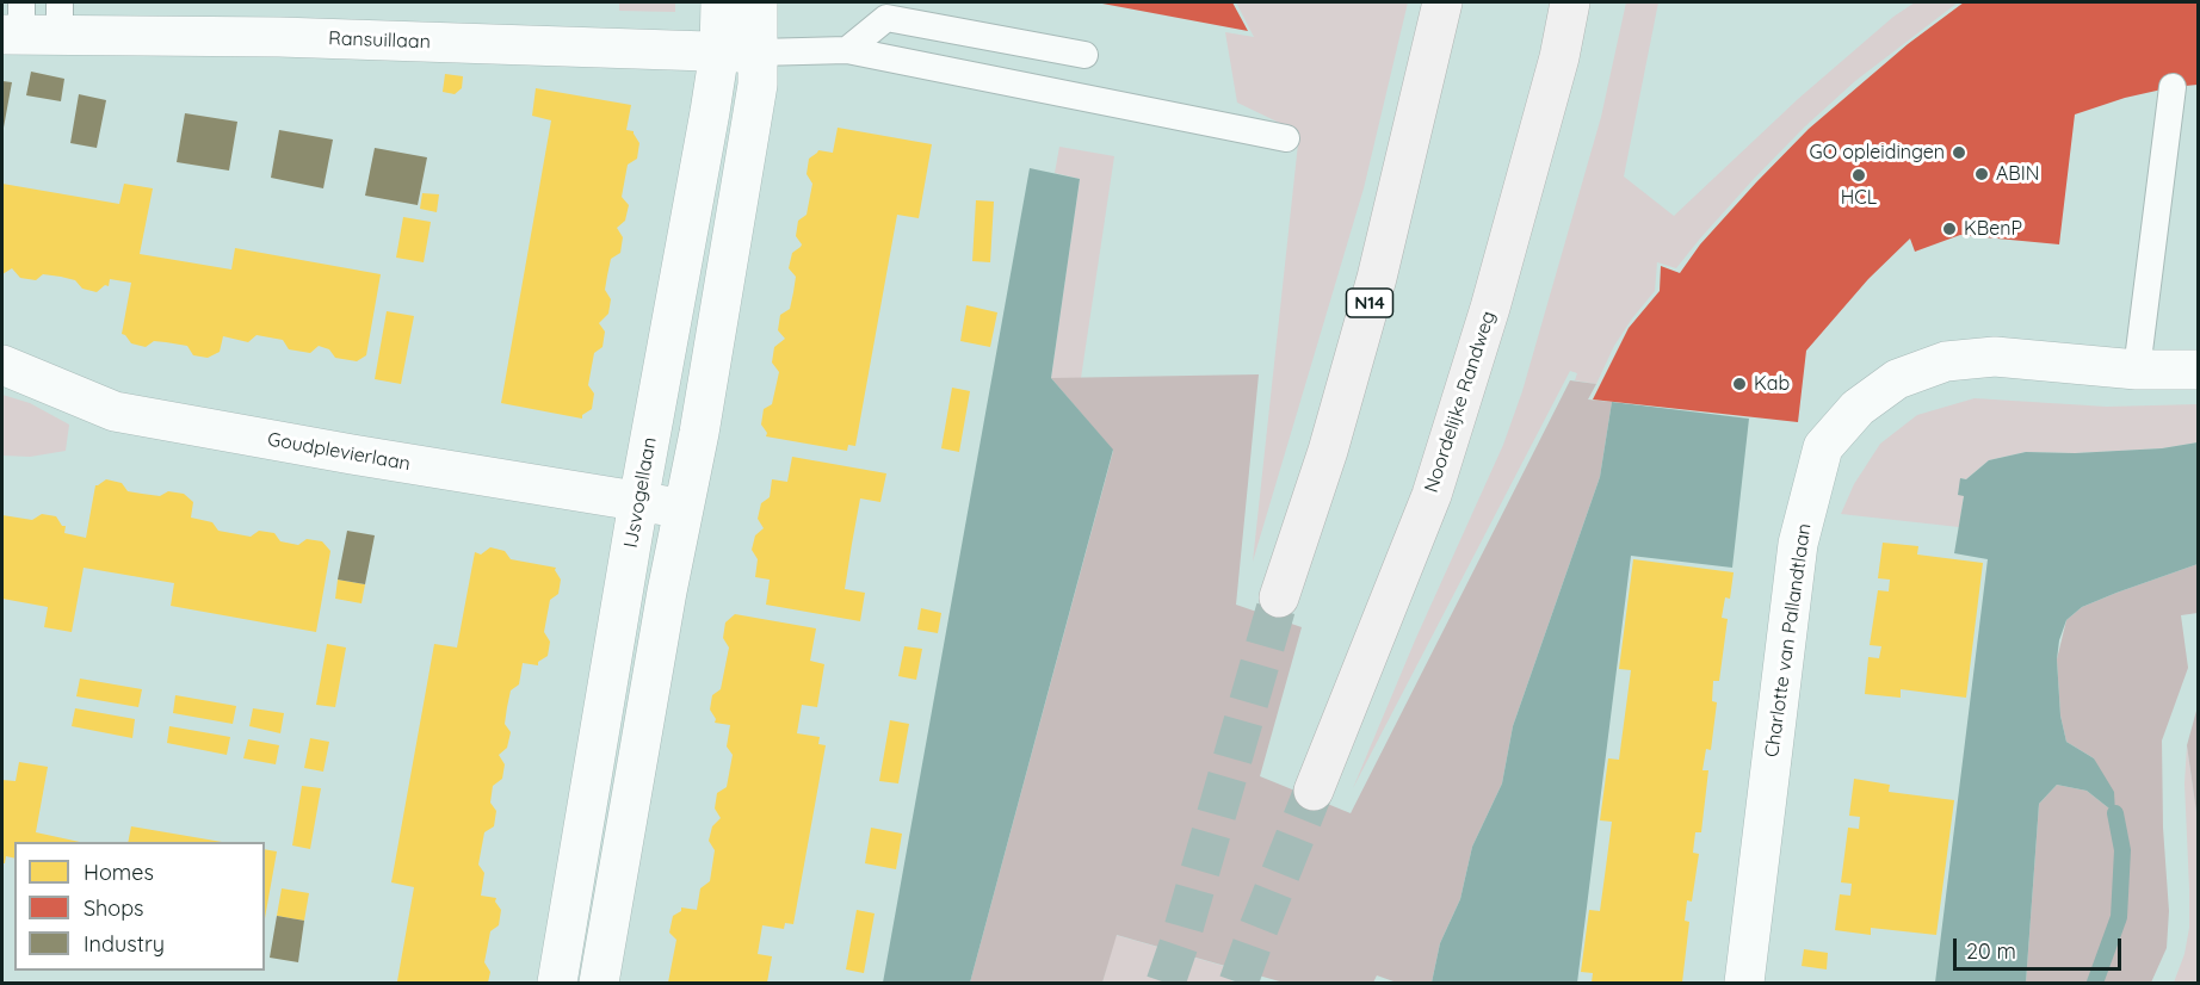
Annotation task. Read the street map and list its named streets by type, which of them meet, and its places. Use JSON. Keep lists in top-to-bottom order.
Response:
{
  "streets": {
    "main road": ["N14", "Noordelijke Randweg"],
    "street": [
      "Ransuillaan",
      "Goudplevierlaan",
      "IJsvogellaan",
      "Charlotte van Pallandtlaan"
    ]
  },
  "crossings": [
    ["Ransuillaan", "IJsvogellaan"],
    ["Goudplevierlaan", "IJsvogellaan"]
  ],
  "places": [
    "GO opleidingen",
    "ABIN",
    "HCL",
    "KBenP",
    "Kab"
  ],
  "legend": ["Homes", "Shops", "Industry"],
  "scale_bar": "20 m"
}
